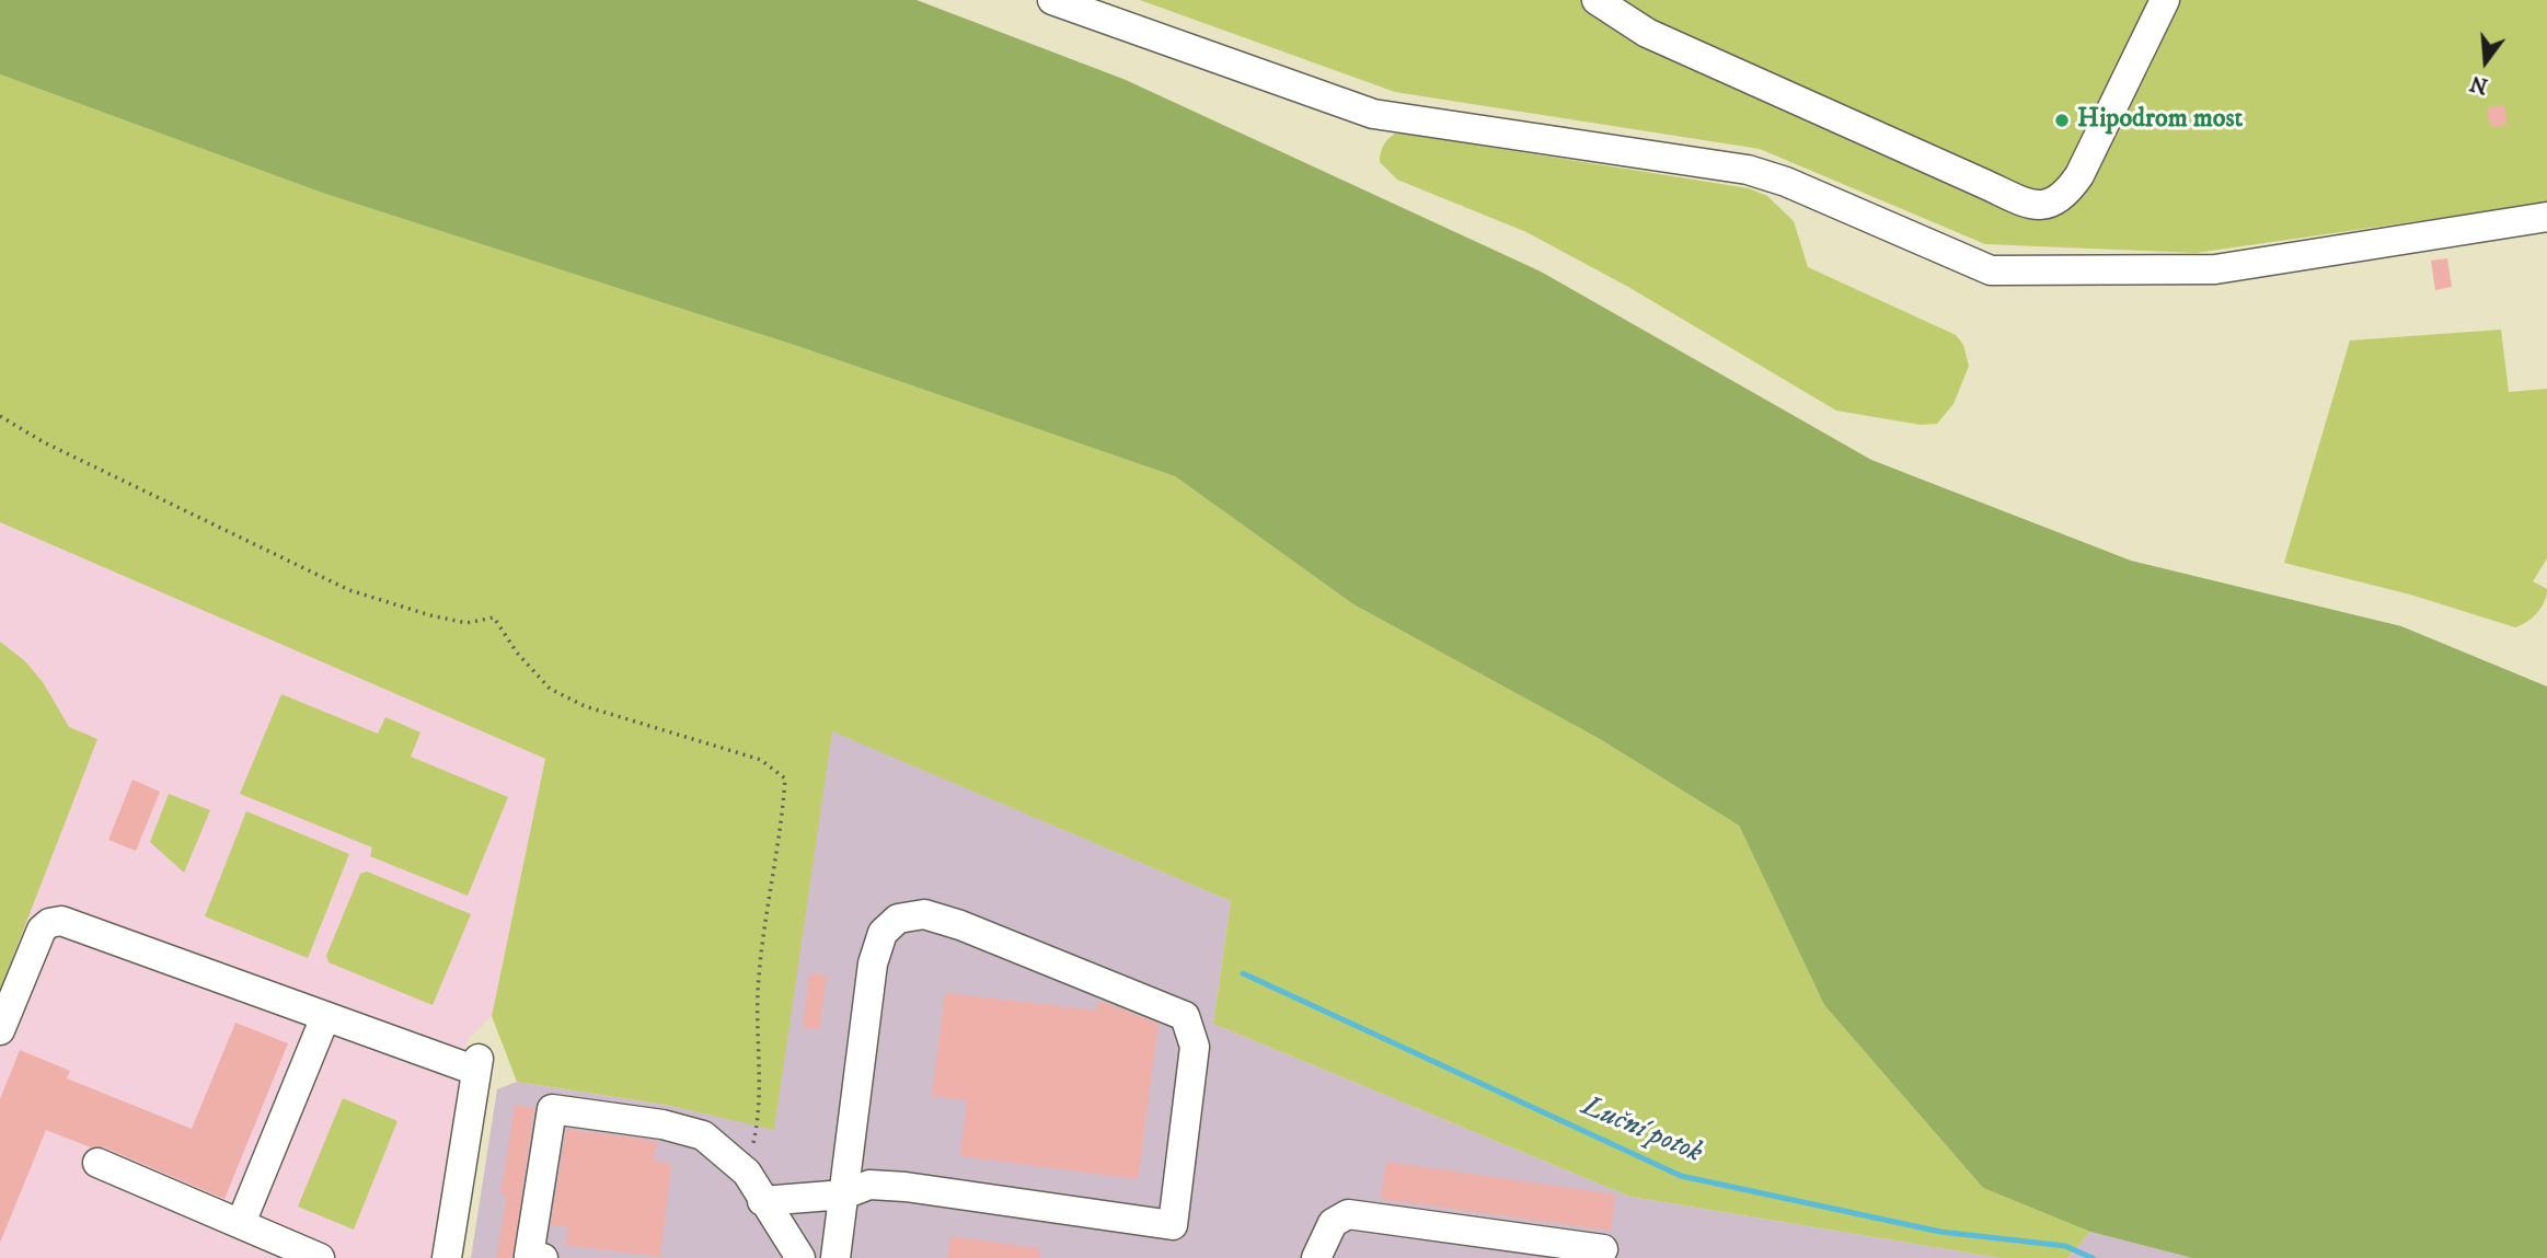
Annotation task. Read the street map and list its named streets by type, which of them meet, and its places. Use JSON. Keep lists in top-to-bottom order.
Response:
{
  "water": ["Luční potok"],
  "places": ["Hipodrom most"],
  "north": "bottom"
}
